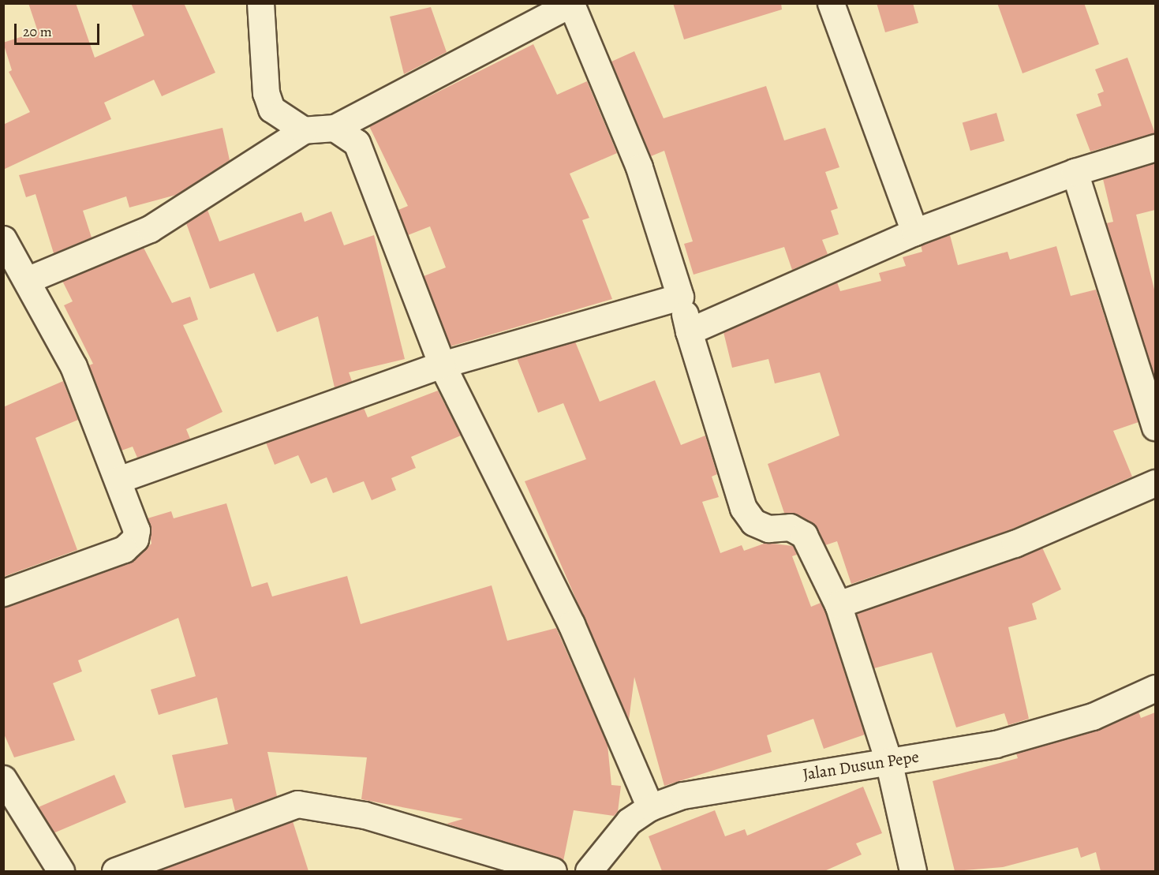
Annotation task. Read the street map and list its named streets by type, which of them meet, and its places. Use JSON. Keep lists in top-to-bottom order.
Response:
{
  "streets": {
    "street": ["Jalan Dusun Pepe"]
  },
  "scale_bar": "20 m"
}
